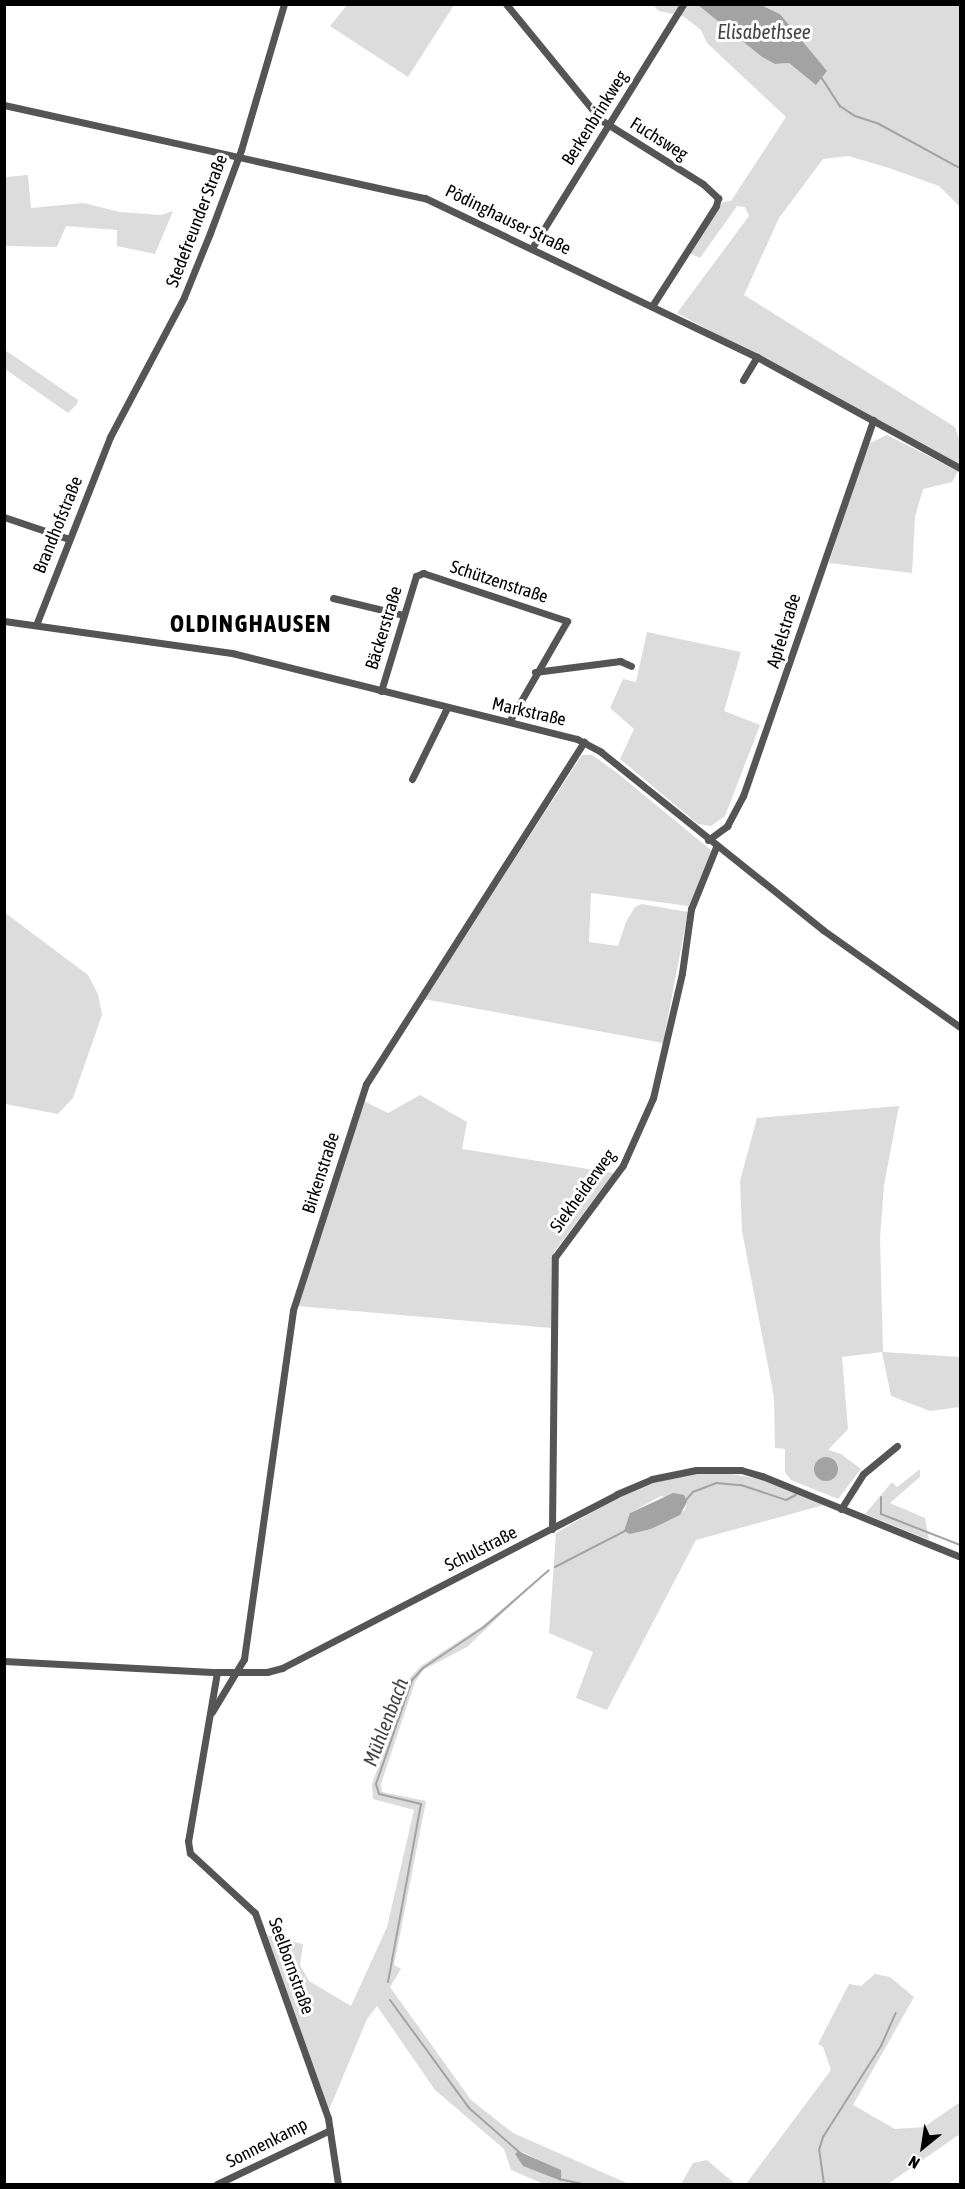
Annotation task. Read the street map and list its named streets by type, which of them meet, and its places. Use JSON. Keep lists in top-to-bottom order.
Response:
{
  "streets": {
    "street": [
      "Berkenbrinkweg",
      "Fuchsweg",
      "Pödinghauser Straße",
      "Stedefreunder Straße",
      "Brandhofstraße",
      "Schützenstraße",
      "Bäckerstraße",
      "Apfelstraße",
      "Markstraße",
      "Birkenstraße",
      "Siekheiderweg",
      "Schulstraße",
      "Seelbornstraße",
      "Sonnenkamp"
    ]
  },
  "crossings": [
    ["Berkenbrinkweg", "Fuchsweg"],
    ["Berkenbrinkweg", "Pödinghauser Straße"],
    ["Fuchsweg", "Pödinghauser Straße"],
    ["Pödinghauser Straße", "Stedefreunder Straße"],
    ["Pödinghauser Straße", "Apfelstraße"],
    ["Stedefreunder Straße", "Brandhofstraße"],
    ["Brandhofstraße", "Markstraße"],
    ["Schützenstraße", "Bäckerstraße"],
    ["Bäckerstraße", "Markstraße"],
    ["Apfelstraße", "Markstraße"],
    ["Markstraße", "Birkenstraße"],
    ["Markstraße", "Siekheiderweg"],
    ["Birkenstraße", "Schulstraße"],
    ["Birkenstraße", "Seelbornstraße"],
    ["Siekheiderweg", "Schulstraße"],
    ["Schulstraße", "Seelbornstraße"],
    ["Seelbornstraße", "Sonnenkamp"]
  ],
  "districts": ["OLDINGHAUSEN"],
  "water": ["Elisabethsee", "Mühlenbach"],
  "north": "bottom left"
}
